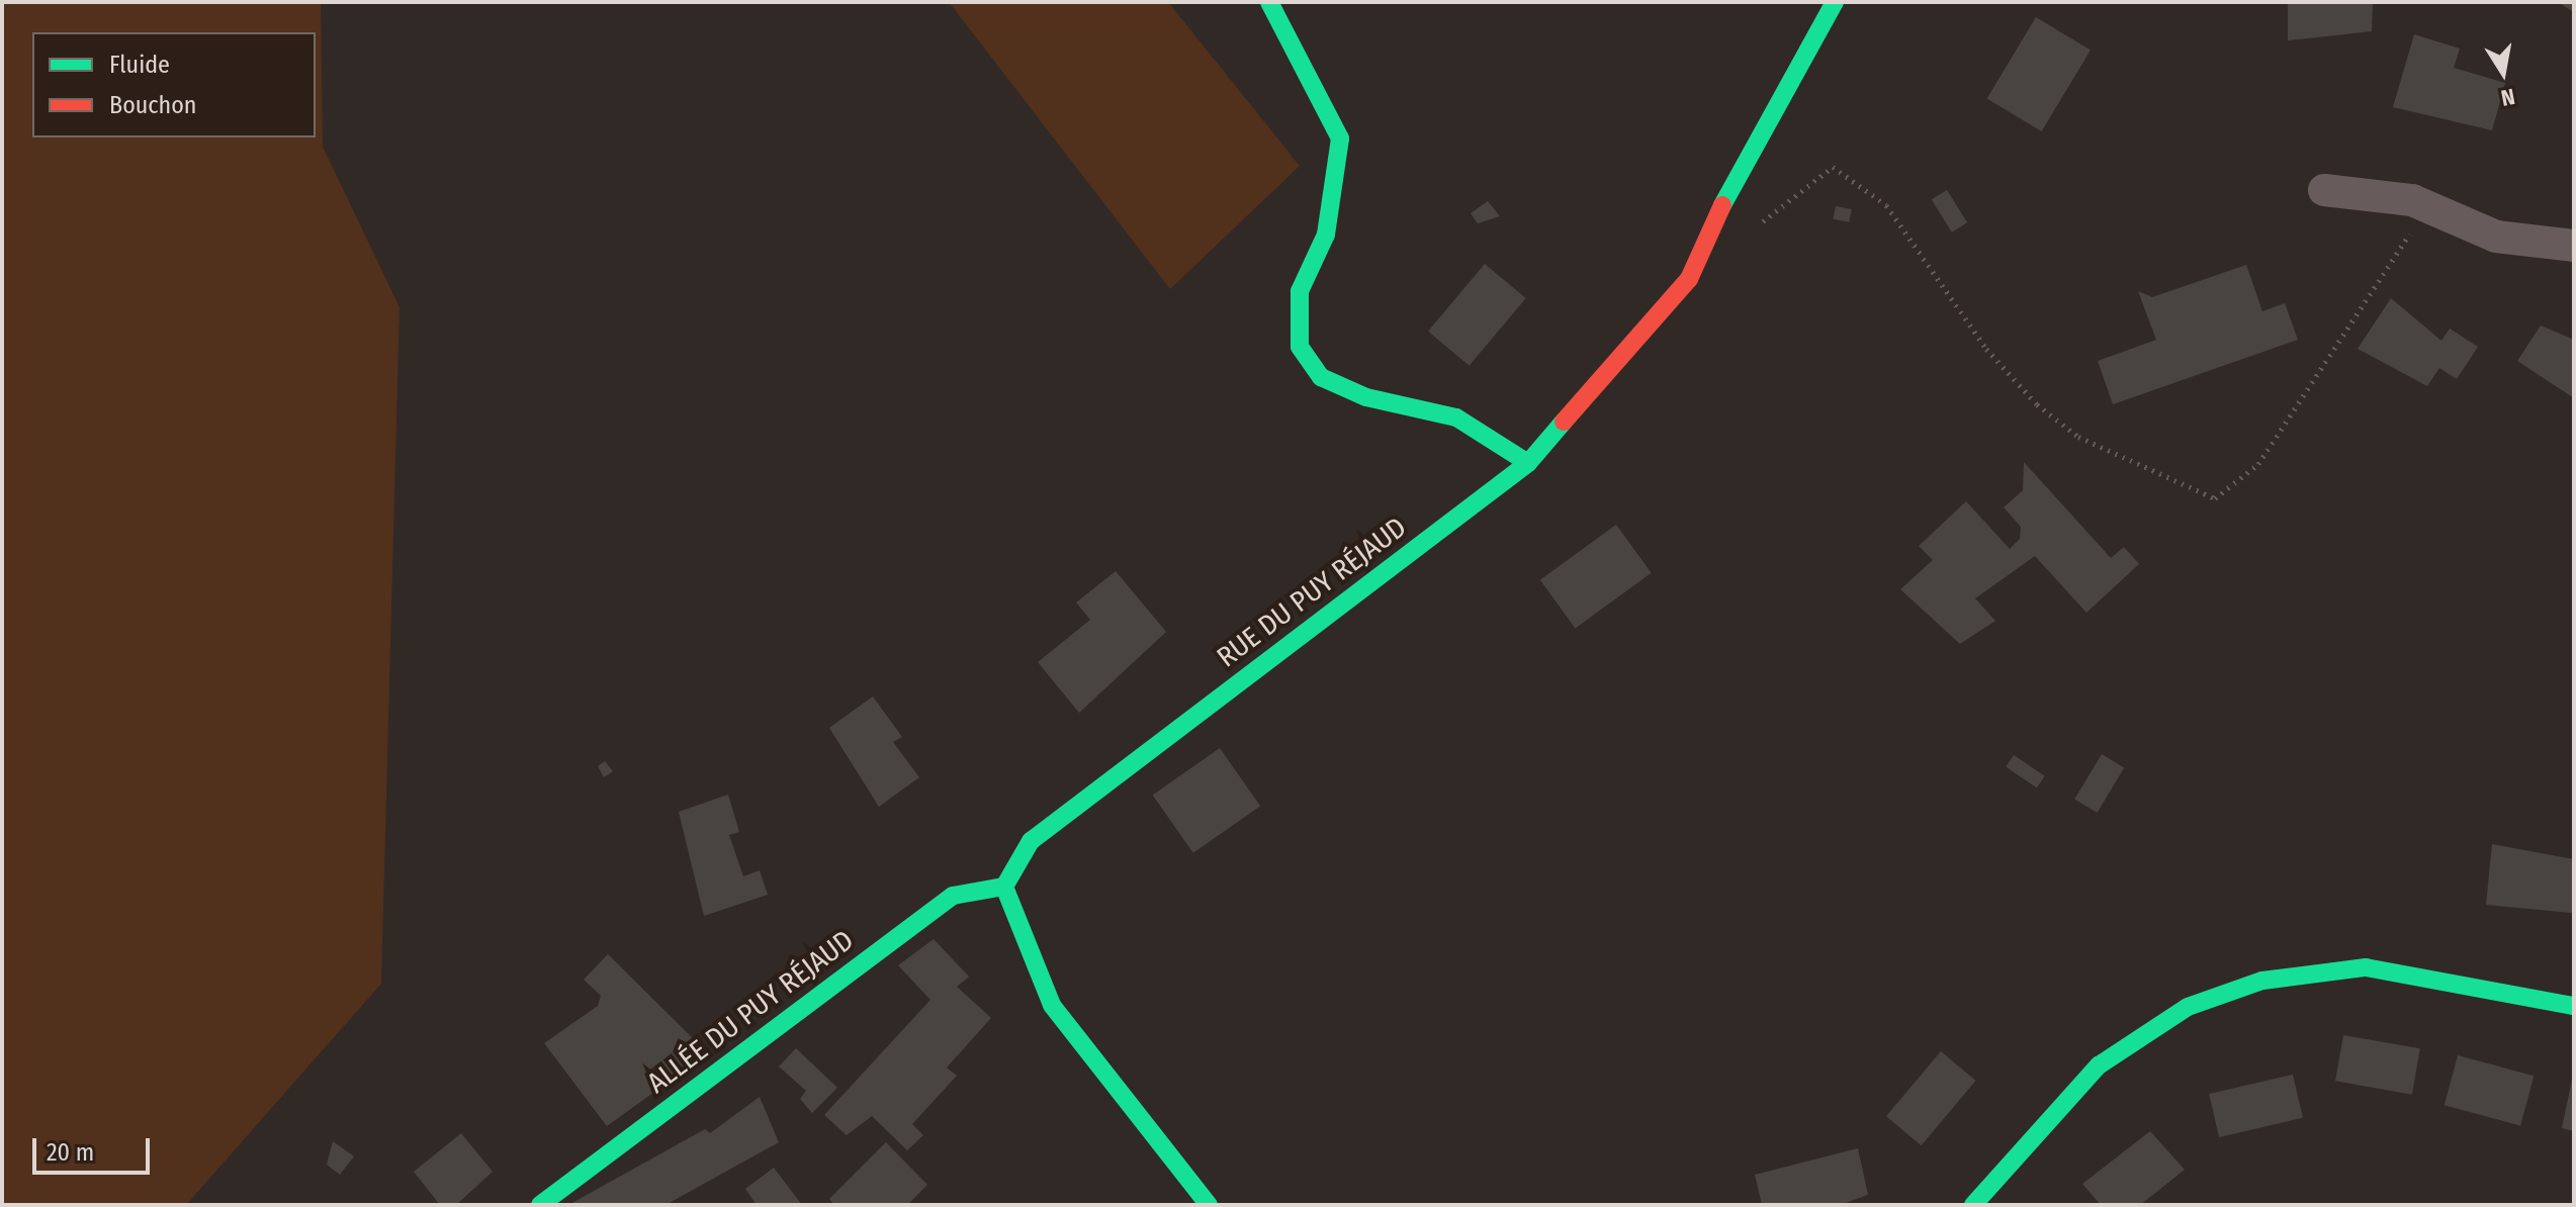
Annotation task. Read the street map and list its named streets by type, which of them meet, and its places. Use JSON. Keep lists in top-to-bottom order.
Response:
{
  "streets": {
    "street": ["RUE DU PUY RÉJAUD", "ALLÉE DU PUY RÉJAUD"]
  },
  "crossings": [
    ["RUE DU PUY RÉJAUD", "ALLÉE DU PUY RÉJAUD"]
  ],
  "legend": ["Fluide", "Bouchon"],
  "scale_bar": "20 m",
  "north": "bottom"
}
